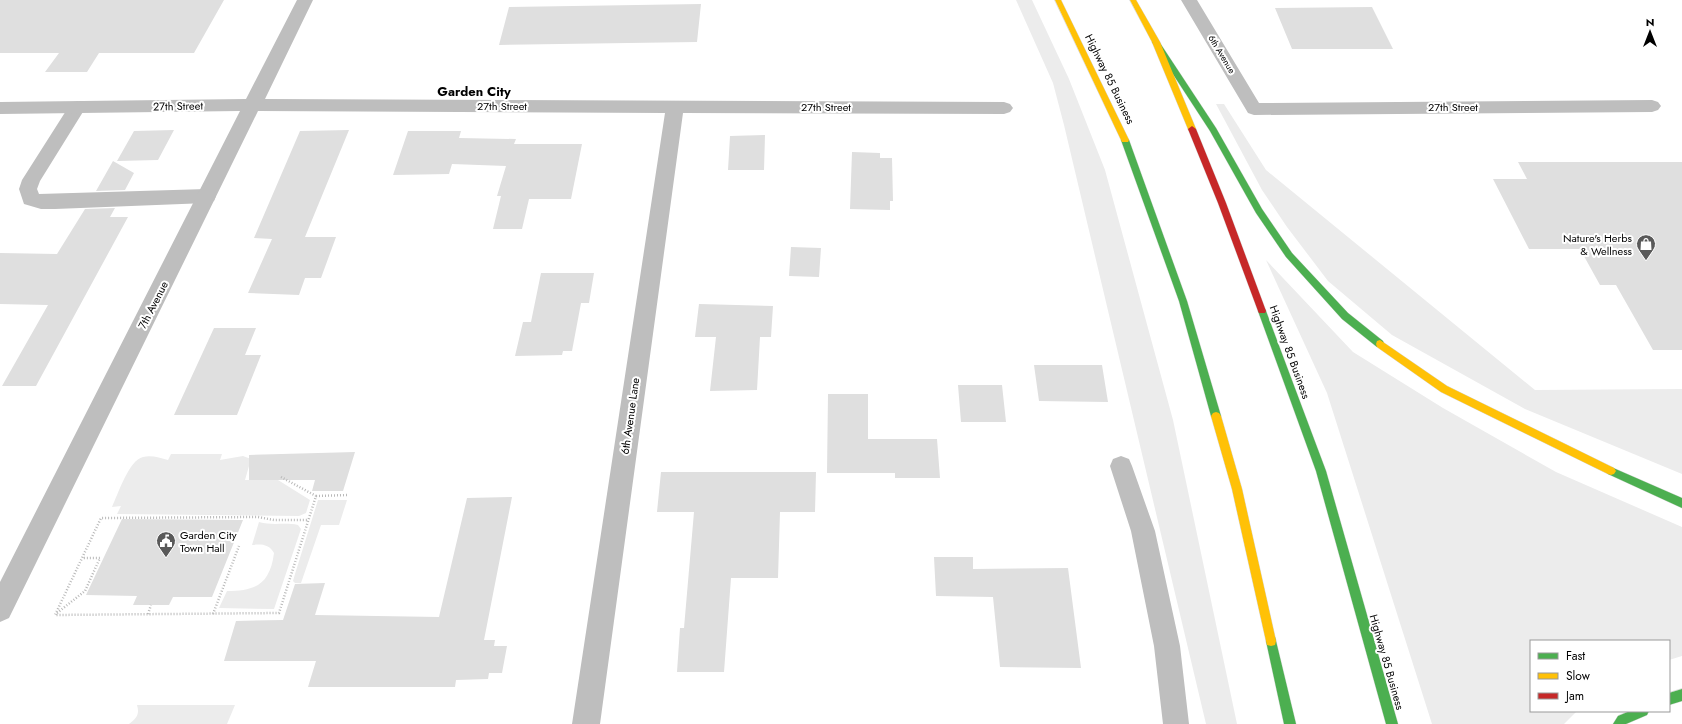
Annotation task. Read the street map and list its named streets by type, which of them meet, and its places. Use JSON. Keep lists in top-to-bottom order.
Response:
{
  "streets": {
    "main road": ["Highway 85 Business"],
    "street": [
      "6th Avenue",
      "27th Street",
      "7th Avenue",
      "6th Avenue Lane"
    ]
  },
  "crossings": [
    ["6th Avenue", "27th Street"],
    ["27th Street", "7th Avenue"],
    ["27th Street", "6th Avenue Lane"]
  ],
  "districts": ["Garden City"],
  "places": {
    "shop": ["Nature's Herbs & Wellness"],
    "public building": ["Garden City Town Hall"]
  },
  "legend": ["Fast", "Slow", "Jam"],
  "north": "top"
}
